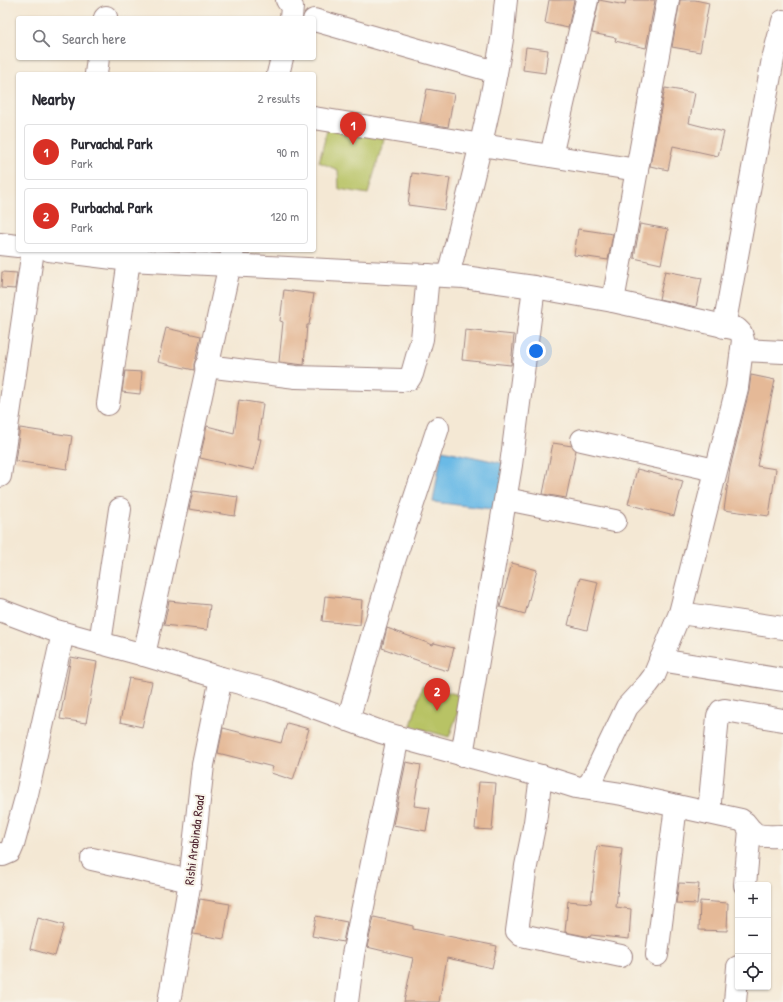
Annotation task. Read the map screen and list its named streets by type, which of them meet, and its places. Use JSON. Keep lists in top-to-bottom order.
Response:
{
  "streets": {
    "street": ["Rishi Arabinda Road"]
  },
  "page": {
    "search": "Search here",
    "heading": ["Nearby", "2 results"],
    "pins": ["1", "2"],
    "list": [
      {
        "mark": "1",
        "name": "Purvachal Park",
        "note": "Park",
        "value": "90 m"
      },
      {
        "mark": "2",
        "name": "Purbachal Park",
        "note": "Park",
        "value": "120 m"
      }
    ],
    "map_buttons": ["+", "−"]
  }
}
